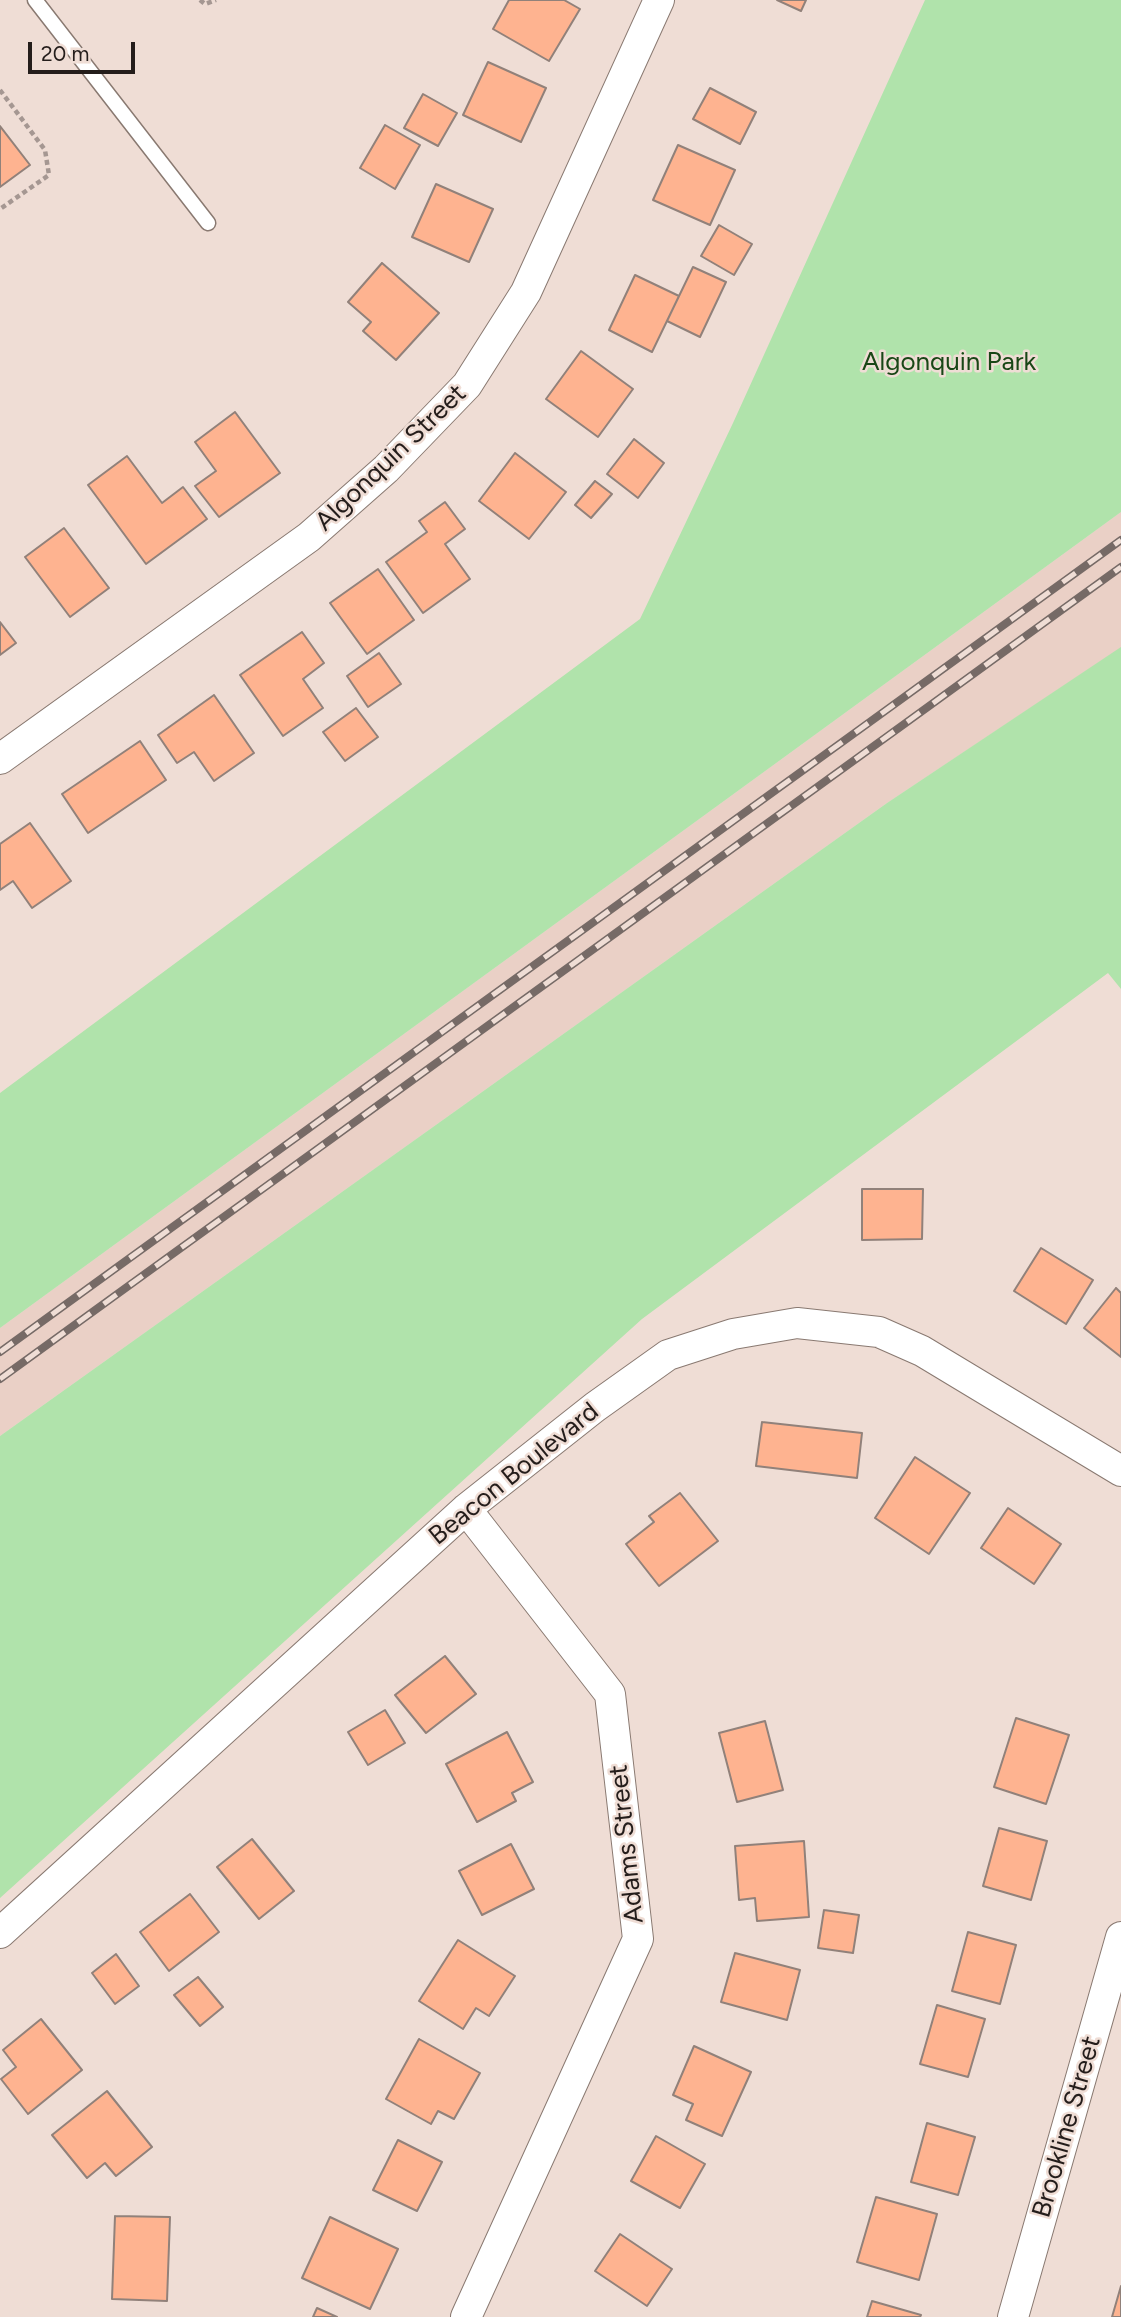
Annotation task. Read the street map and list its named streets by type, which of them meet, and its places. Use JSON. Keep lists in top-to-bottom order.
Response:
{
  "streets": {
    "street": [
      "Algonquin Street",
      "Beacon Boulevard",
      "Adams Street",
      "Brookline Street"
    ]
  },
  "crossings": [
    ["Beacon Boulevard", "Adams Street"]
  ],
  "parks": ["Algonquin Park"],
  "scale_bar": "20 m"
}
